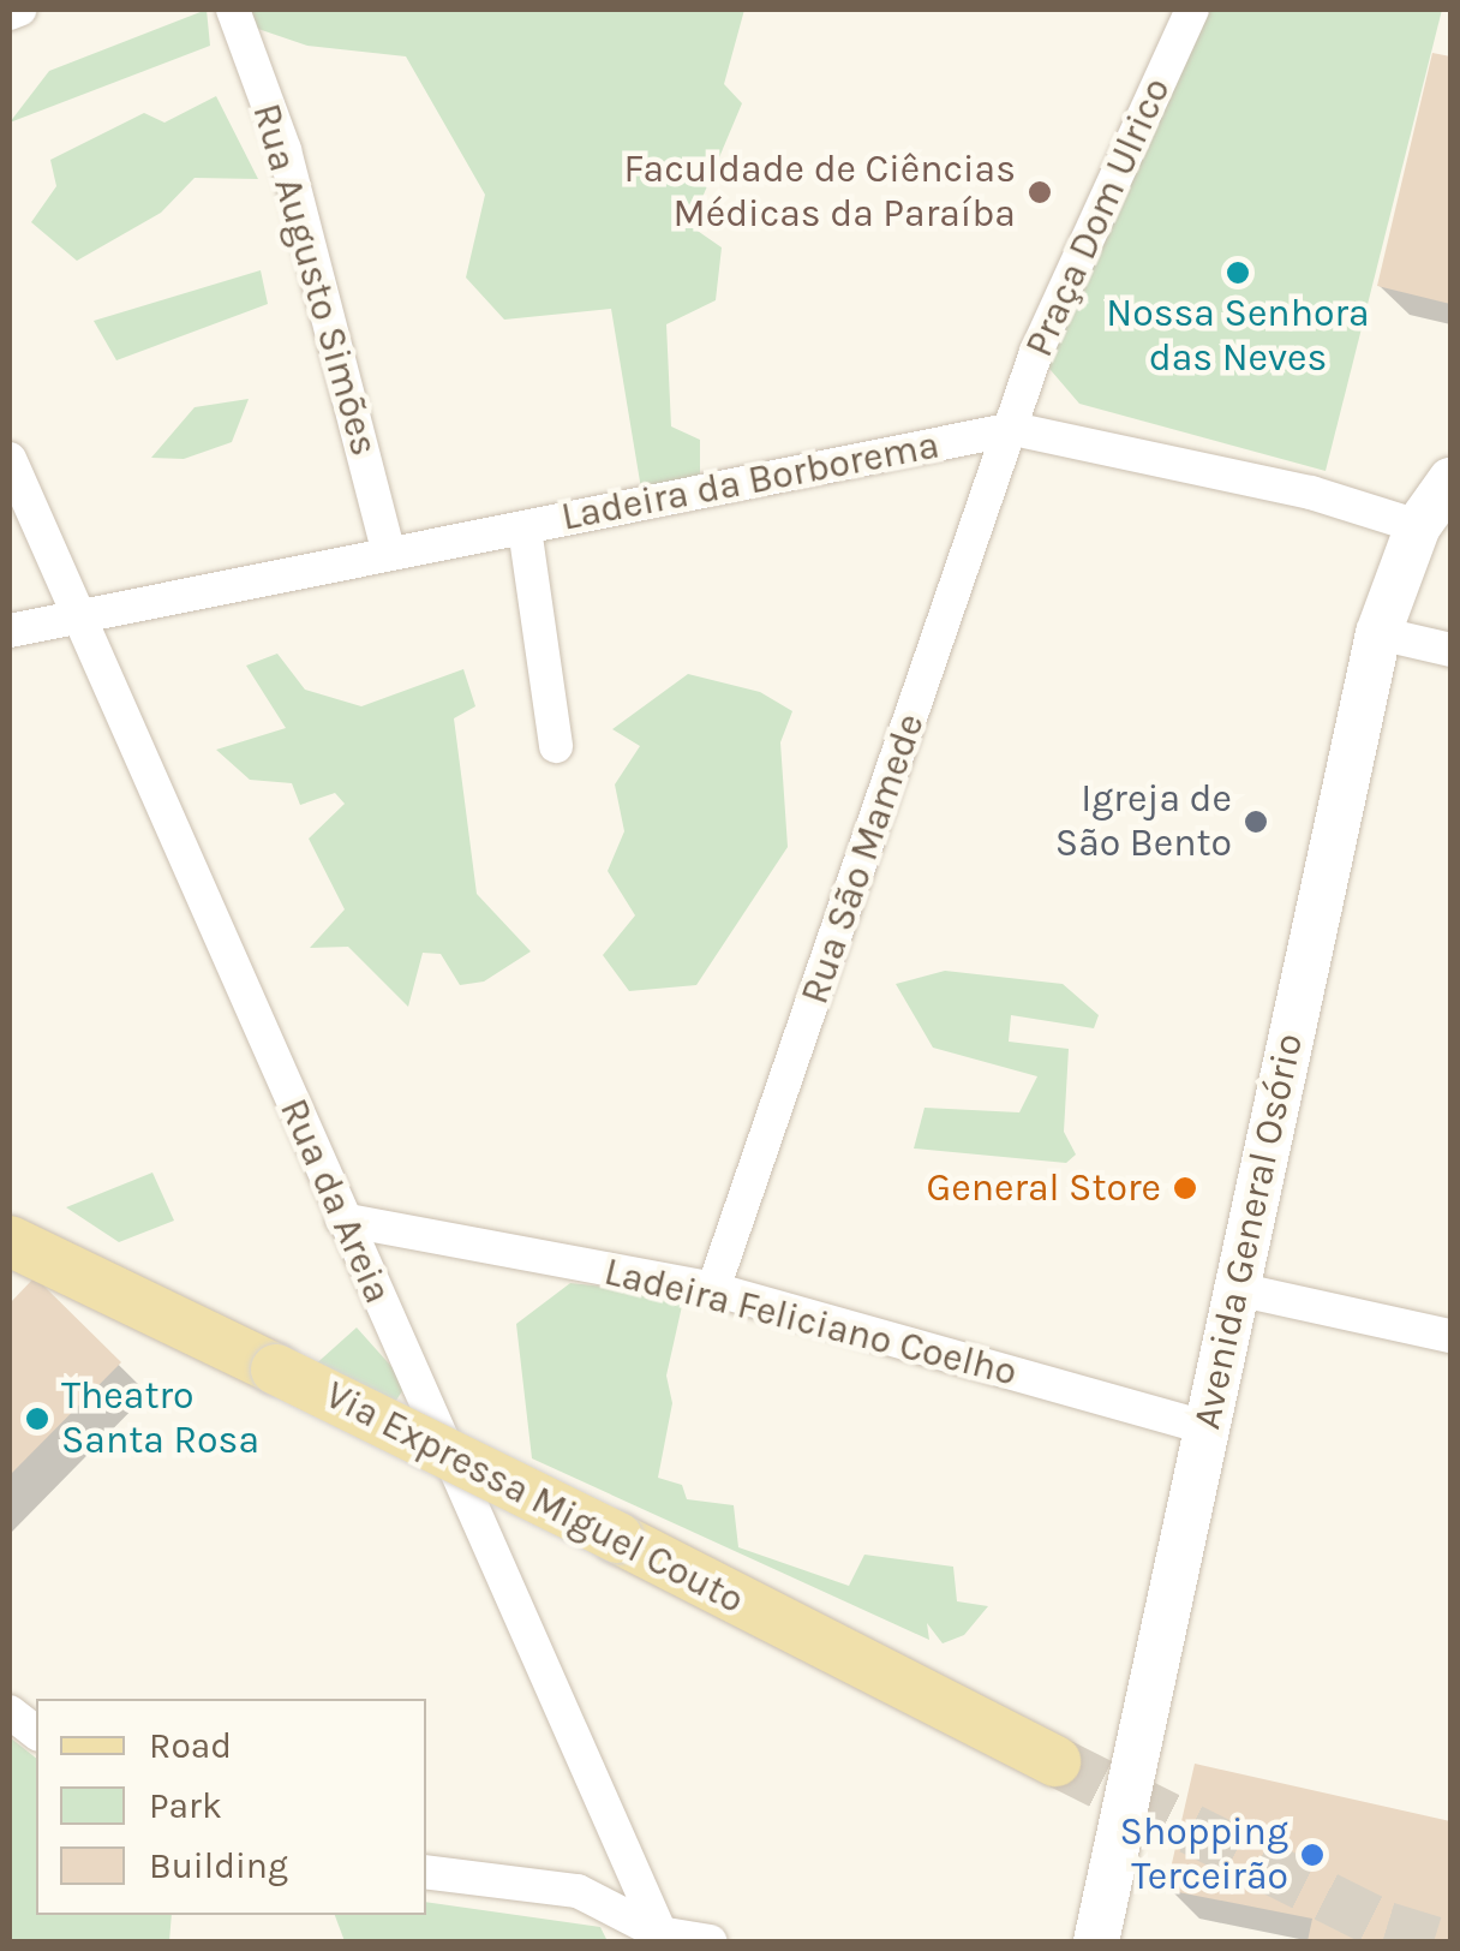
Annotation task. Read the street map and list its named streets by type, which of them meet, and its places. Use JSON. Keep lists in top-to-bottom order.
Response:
{
  "streets": {
    "main road": ["Avenida General Osório", "Via Expressa Miguel Couto"],
    "street": [
      "Praça Dom Ulrico",
      "Rua Augusto Simões",
      "Ladeira da Borborema",
      "Rua São Mamede",
      "Rua da Areia",
      "Ladeira Feliciano Coelho"
    ]
  },
  "crossings": [
    ["Praça Dom Ulrico", "Ladeira da Borborema"],
    ["Praça Dom Ulrico", "Rua São Mamede"],
    ["Rua Augusto Simões", "Ladeira da Borborema"],
    ["Ladeira da Borborema", "Rua São Mamede"],
    ["Ladeira da Borborema", "Rua da Areia"],
    ["Ladeira da Borborema", "Avenida General Osório"],
    ["Rua São Mamede", "Ladeira Feliciano Coelho"],
    ["Rua da Areia", "Ladeira Feliciano Coelho"],
    ["Avenida General Osório", "Ladeira Feliciano Coelho"]
  ],
  "places": [
    "Faculdade de Ciências Médicas da Paraíba",
    "Nossa Senhora das Neves",
    "Igreja de São Bento",
    "General Store",
    "Theatro Santa Rosa",
    "Shopping Terceirão"
  ],
  "legend": ["Road", "Park", "Building"]
}
